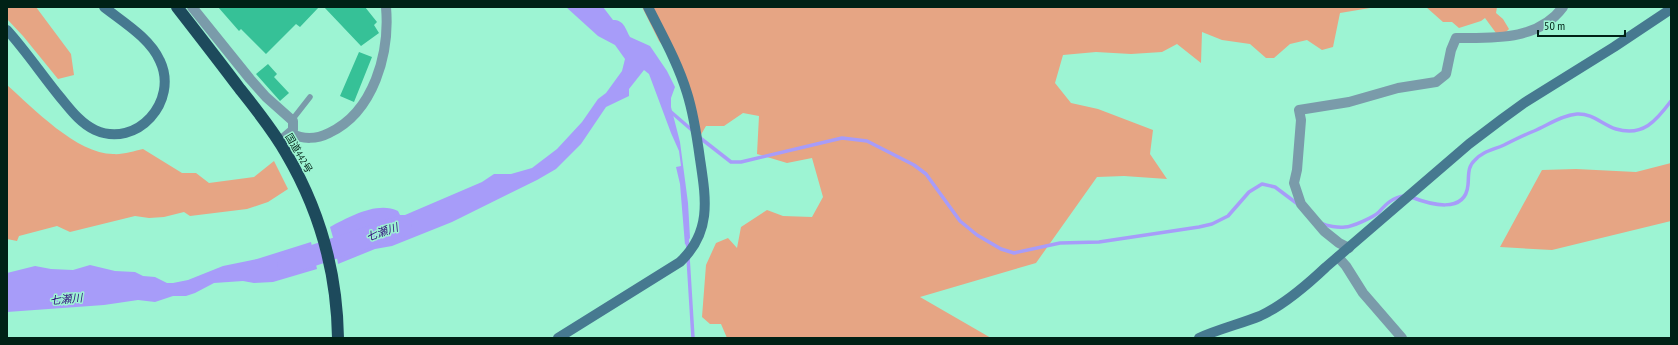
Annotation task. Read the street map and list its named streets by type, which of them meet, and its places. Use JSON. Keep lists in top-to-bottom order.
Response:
{
  "streets": {
    "highway": ["国道442号"]
  },
  "water": ["七瀬川"],
  "scale_bar": "50 m"
}
